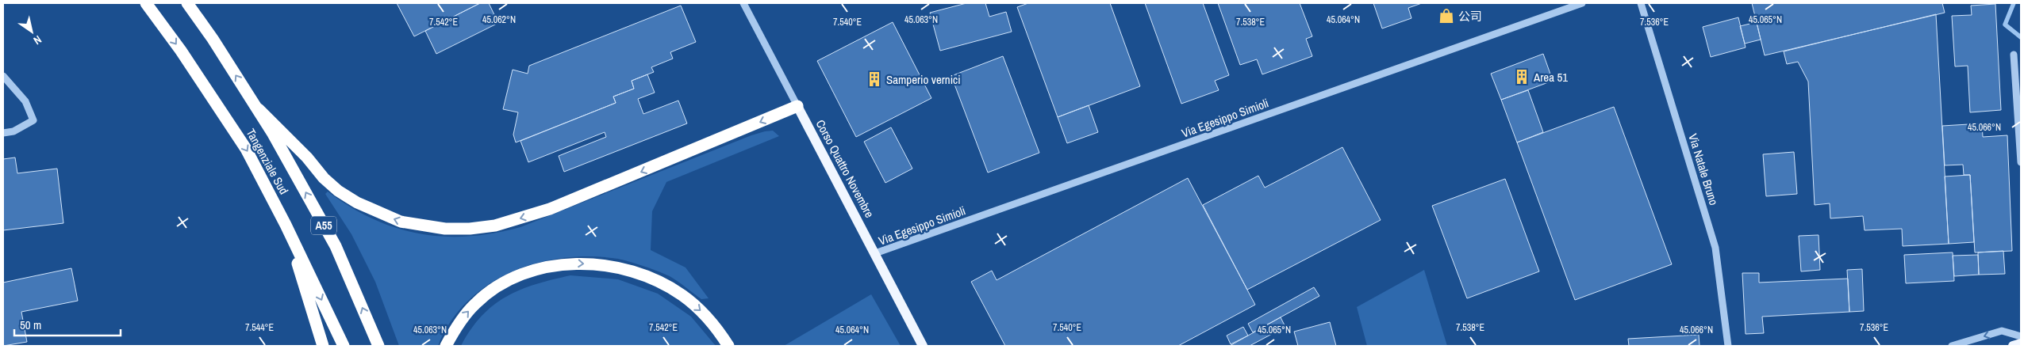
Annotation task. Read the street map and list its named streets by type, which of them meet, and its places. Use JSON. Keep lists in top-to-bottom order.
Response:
{
  "streets": {
    "highway": ["Tangenziale Sud", "A55"],
    "main road": ["Corso Quattro Novembre"],
    "street": ["Via Egesippo Simioli", "Via Natale Bruno"]
  },
  "crossings": [
    ["Via Egesippo Simioli", "Corso Quattro Novembre"]
  ],
  "places": {
    "shop": ["公司"],
    "building": ["Area 51", "Samperio vernici"]
  },
  "scale_bar": "50 m",
  "north": "bottom right",
  "coordinates": [
    "45.062°N",
    "45.063°N",
    "45.064°N",
    "45.065°N",
    "7.542°E",
    "7.540°E",
    "7.536°E",
    "7.538°E",
    "45.066°N",
    "7.544°E"
  ]
}
